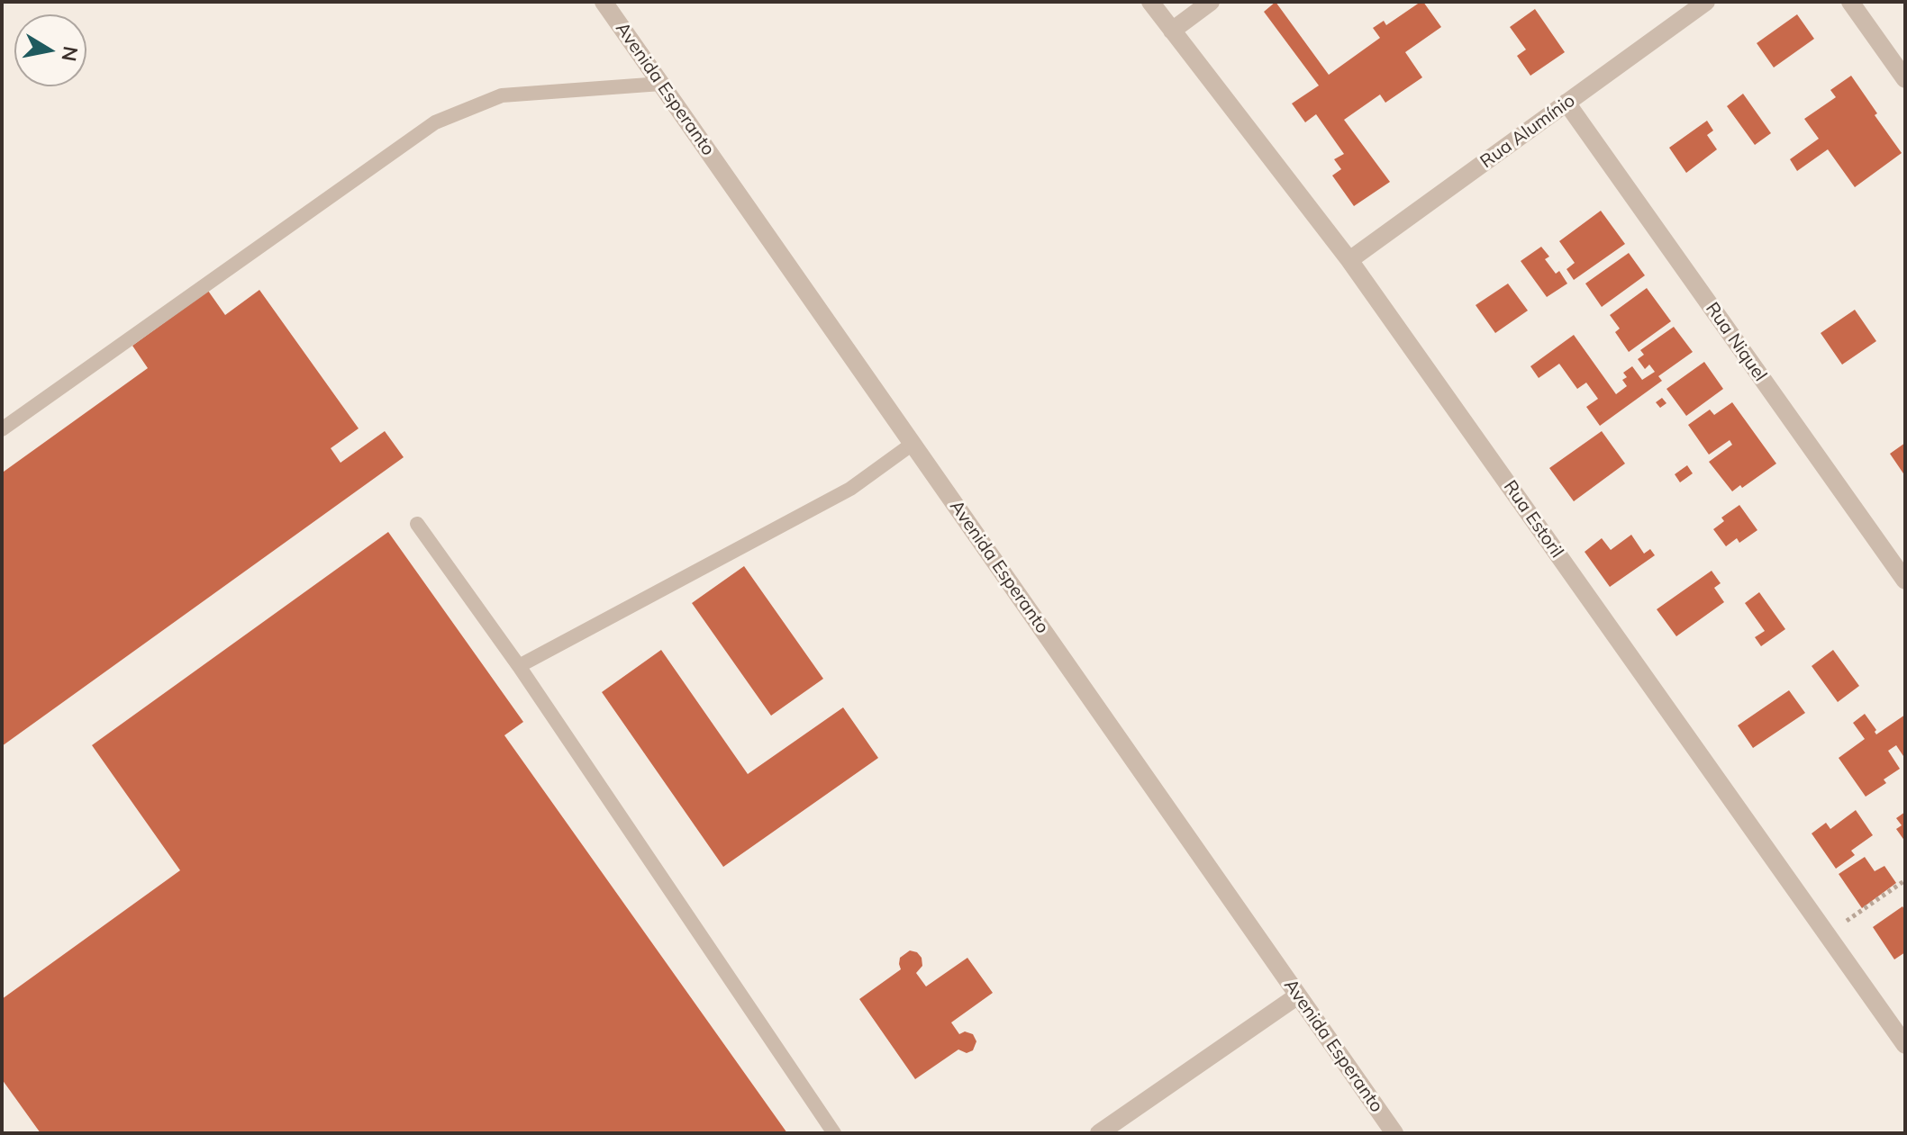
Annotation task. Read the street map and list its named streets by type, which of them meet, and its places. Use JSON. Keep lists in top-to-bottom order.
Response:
{
  "streets": {
    "street": [
      "Avenida Esperanto",
      "Rua Alumínio",
      "Rua Niquel",
      "Rua Estoril"
    ]
  },
  "crossings": [
    ["Rua Alumínio", "Rua Niquel"],
    ["Rua Alumínio", "Rua Estoril"]
  ],
  "north": "right"
}
